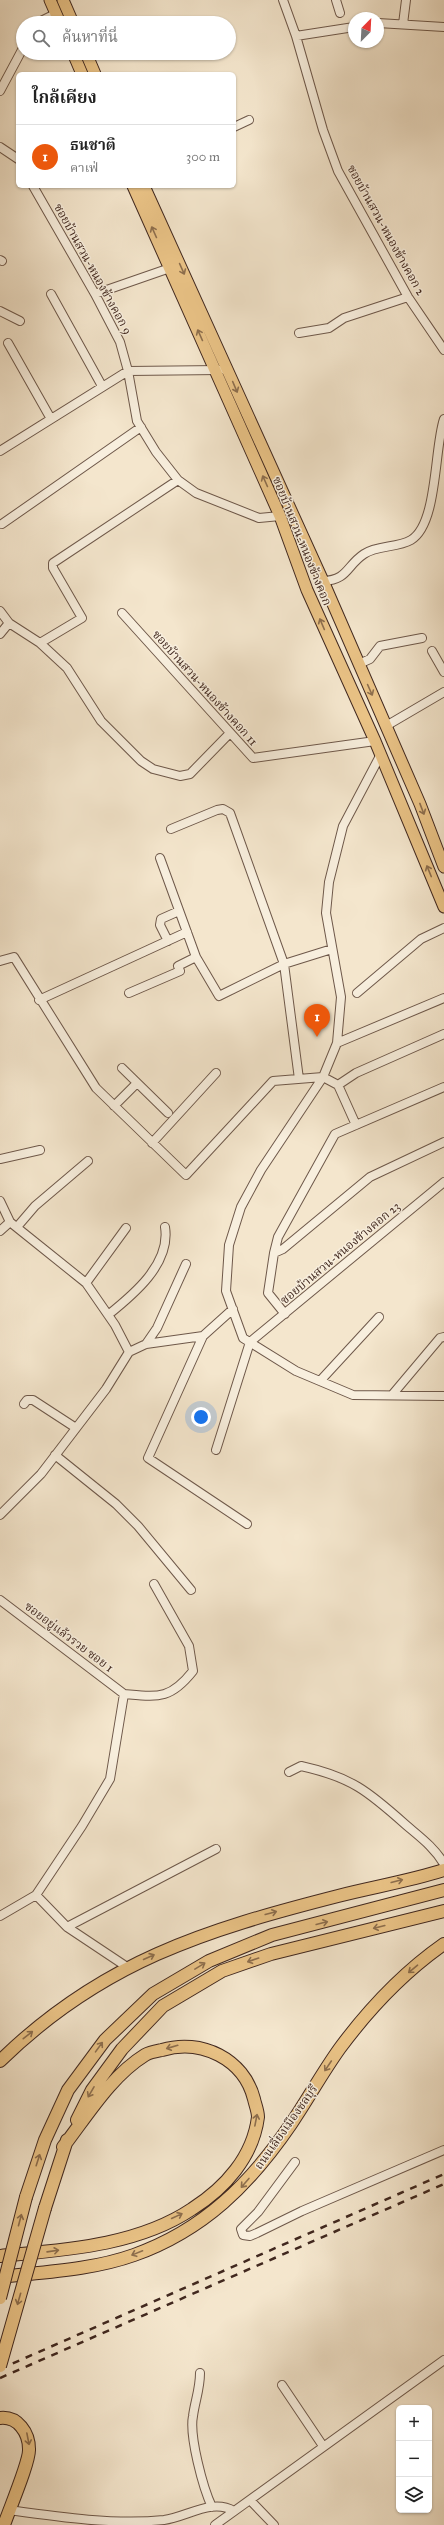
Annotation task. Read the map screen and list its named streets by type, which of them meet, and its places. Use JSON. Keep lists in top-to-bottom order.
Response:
{
  "streets": {
    "highway": ["ถนนเลี่ยงเมืองชลบุรี"],
    "main road": ["ซอยบ้านสวน-หนองข้างคอก"],
    "street": [
      "ซอยบ้านสวน-หนองข้างคอก 2",
      "ซอยบ้านสวน-หนองข้างคอก 9",
      "ซอยบ้านสวน-หนองข้างคอก 11",
      "ซอยบ้านสวน-หนองข้างคอก 23",
      "ซอยอยู่แล้วรวย ซอย 1"
    ]
  },
  "crossings": [
    ["ซอยบ้านสวน-หนองข้างคอก 9", "ซอยบ้านสวน-หนองข้างคอก"],
    ["ซอยบ้านสวน-หนองข้างคอก", "ซอยบ้านสวน-หนองข้างคอก 11"]
  ],
  "north": "top right",
  "page": {
    "search": "ค้นหาที่นี่",
    "heading": "ใกล้เคียง",
    "list": [
      {
        "mark": "1",
        "name": "ธนชาติ",
        "note": "คาเฟ่",
        "value": "300 m"
      }
    ],
    "pins": "1",
    "map_buttons": ["+", "−"]
  }
}
